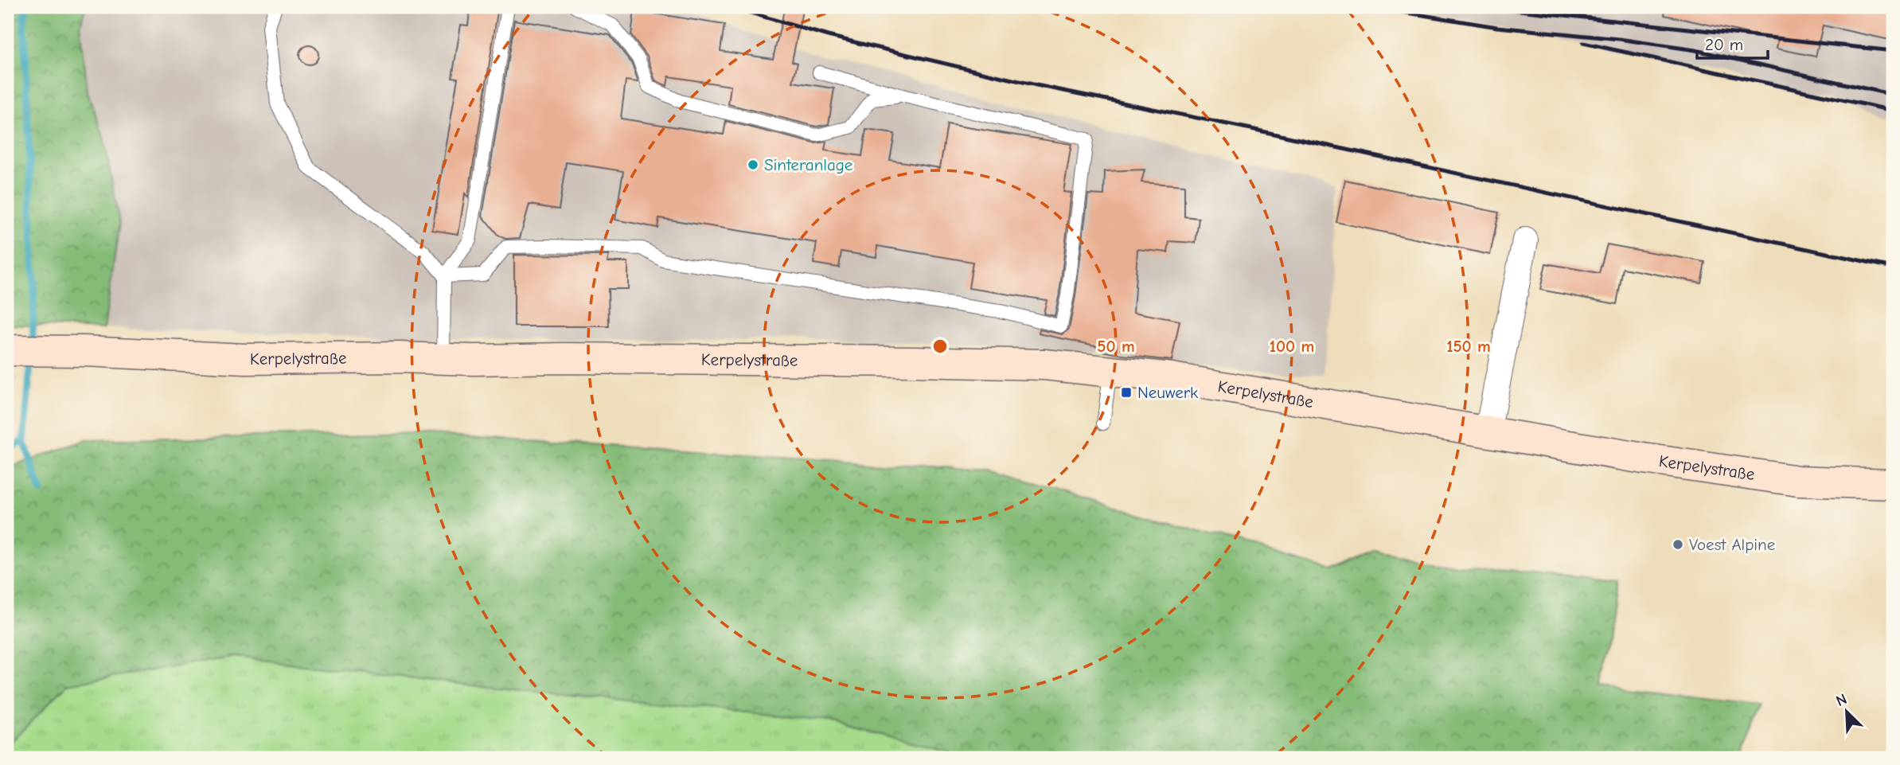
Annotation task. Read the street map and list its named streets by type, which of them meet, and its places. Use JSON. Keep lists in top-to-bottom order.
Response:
{
  "streets": {
    "main road": ["Kerpelystraße"]
  },
  "places": {
    "other": ["Sinteranlage", "Voest Alpine"],
    "transit": ["Neuwerk"]
  },
  "scale_bar": "20 m",
  "north": "top left",
  "rings": ["50 m", "100 m", "150 m"]
}
